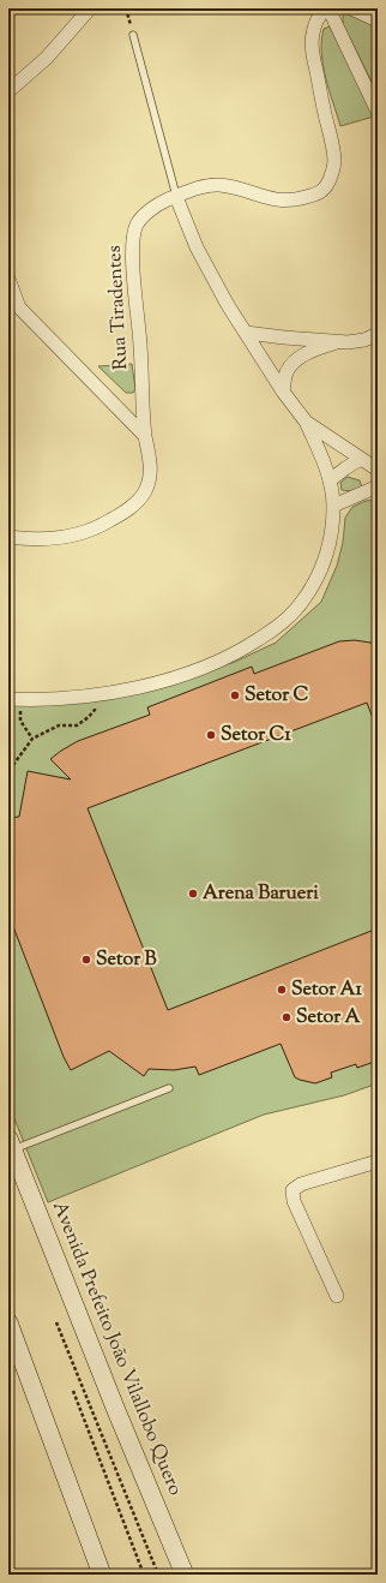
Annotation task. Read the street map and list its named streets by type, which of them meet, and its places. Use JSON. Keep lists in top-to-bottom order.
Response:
{
  "streets": {
    "main road": ["Avenida Prefeito João Vilallobo Quero"],
    "street": ["Rua Tiradentes"]
  },
  "places": [
    "Setor C",
    "Setor C1",
    "Arena Barueri",
    "Setor B",
    "Setor A1",
    "Setor A"
  ]
}
